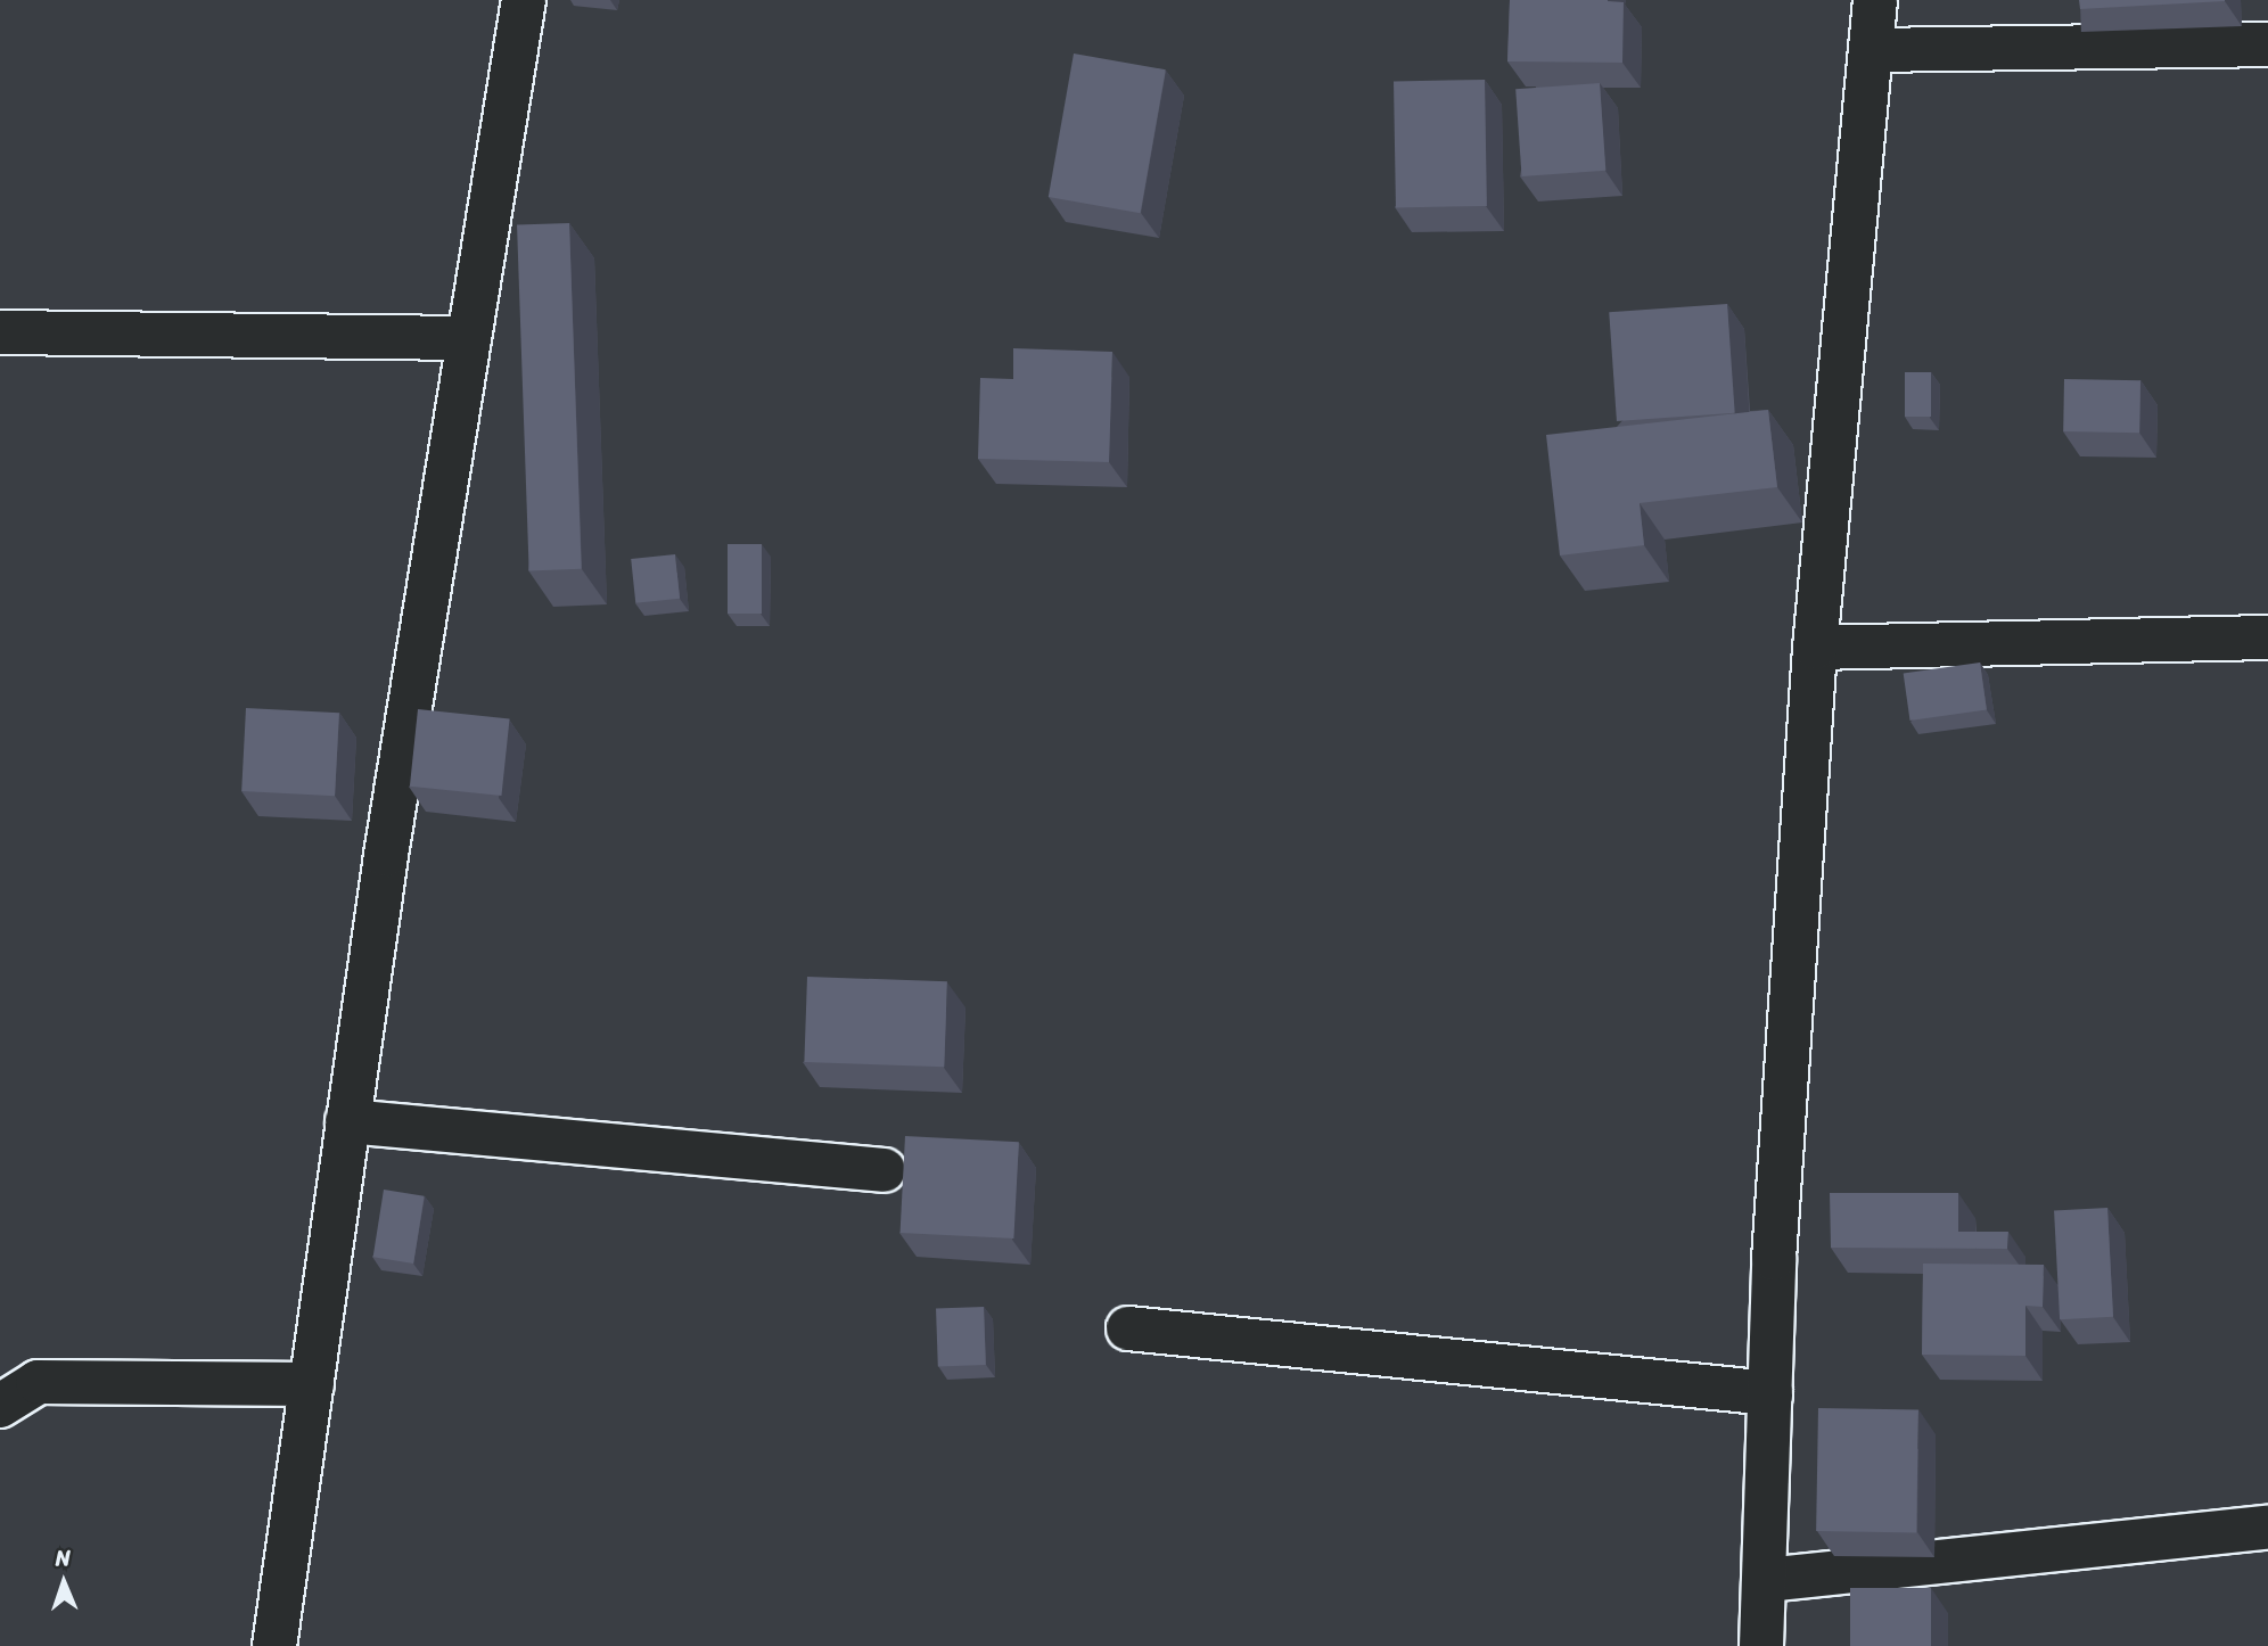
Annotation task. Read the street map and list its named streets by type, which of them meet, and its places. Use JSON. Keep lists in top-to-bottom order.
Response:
{
  "north": "top"
}
